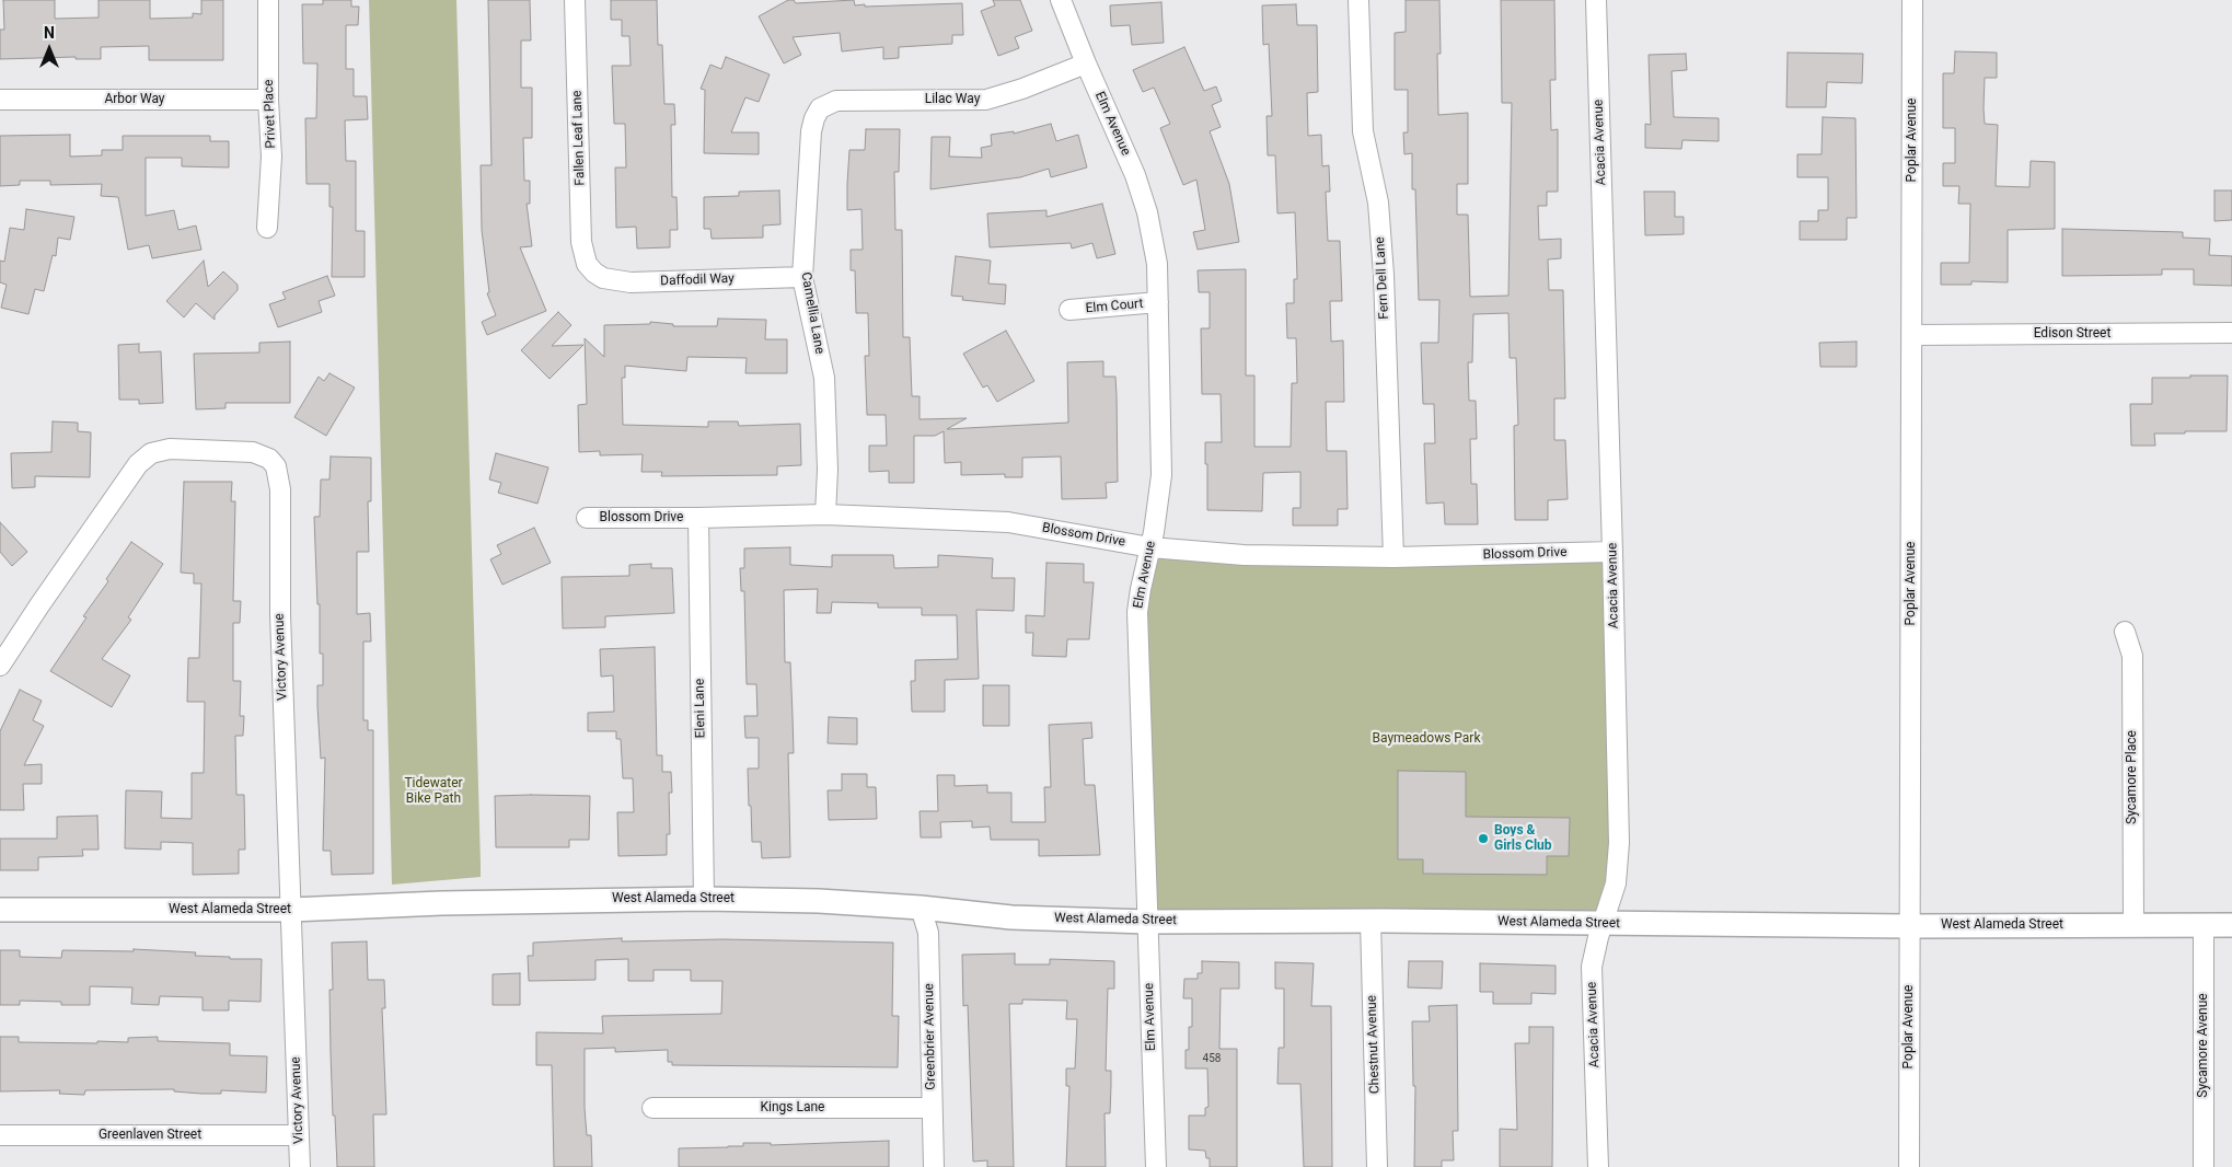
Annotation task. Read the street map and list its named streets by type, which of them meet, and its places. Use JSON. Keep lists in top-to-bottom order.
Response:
{
  "streets": {
    "street": [
      "Arbor Way",
      "Lilac Way",
      "Privet Place",
      "Elm Avenue",
      "Fallen Leaf Lane",
      "Poplar Avenue",
      "Acacia Avenue",
      "Fern Dell Lane",
      "Daffodil Way",
      "Elm Court",
      "Camellia Lane",
      "Edison Street",
      "Blossom Drive",
      "Victory Avenue",
      "Eleni Lane",
      "Sycamore Place",
      "West Alameda Street",
      "Greenbrier Avenue",
      "Chestnut Avenue",
      "Sycamore Avenue",
      "Kings Lane",
      "Greenlaven Street"
    ]
  },
  "crossings": [
    ["Arbor Way", "Privet Place"],
    ["Lilac Way", "Elm Avenue"],
    ["Lilac Way", "Camellia Lane"],
    ["Elm Avenue", "Elm Court"],
    ["Elm Avenue", "Blossom Drive"],
    ["Elm Avenue", "West Alameda Street"],
    ["Fallen Leaf Lane", "Daffodil Way"],
    ["Poplar Avenue", "Edison Street"],
    ["Poplar Avenue", "West Alameda Street"],
    ["Acacia Avenue", "Blossom Drive"],
    ["Acacia Avenue", "West Alameda Street"],
    ["Fern Dell Lane", "Blossom Drive"],
    ["Daffodil Way", "Camellia Lane"],
    ["Camellia Lane", "Blossom Drive"],
    ["Blossom Drive", "Eleni Lane"],
    ["Victory Avenue", "West Alameda Street"],
    ["Victory Avenue", "Greenlaven Street"],
    ["Eleni Lane", "West Alameda Street"],
    ["Sycamore Place", "West Alameda Street"],
    ["West Alameda Street", "Greenbrier Avenue"],
    ["West Alameda Street", "Chestnut Avenue"],
    ["West Alameda Street", "Sycamore Avenue"],
    ["Greenbrier Avenue", "Kings Lane"]
  ],
  "parks": ["Baymeadows Park", "Tidewater Bike Path"],
  "places": ["Boys & Girls Club"],
  "house_numbers": ["458"],
  "north": "top"
}
